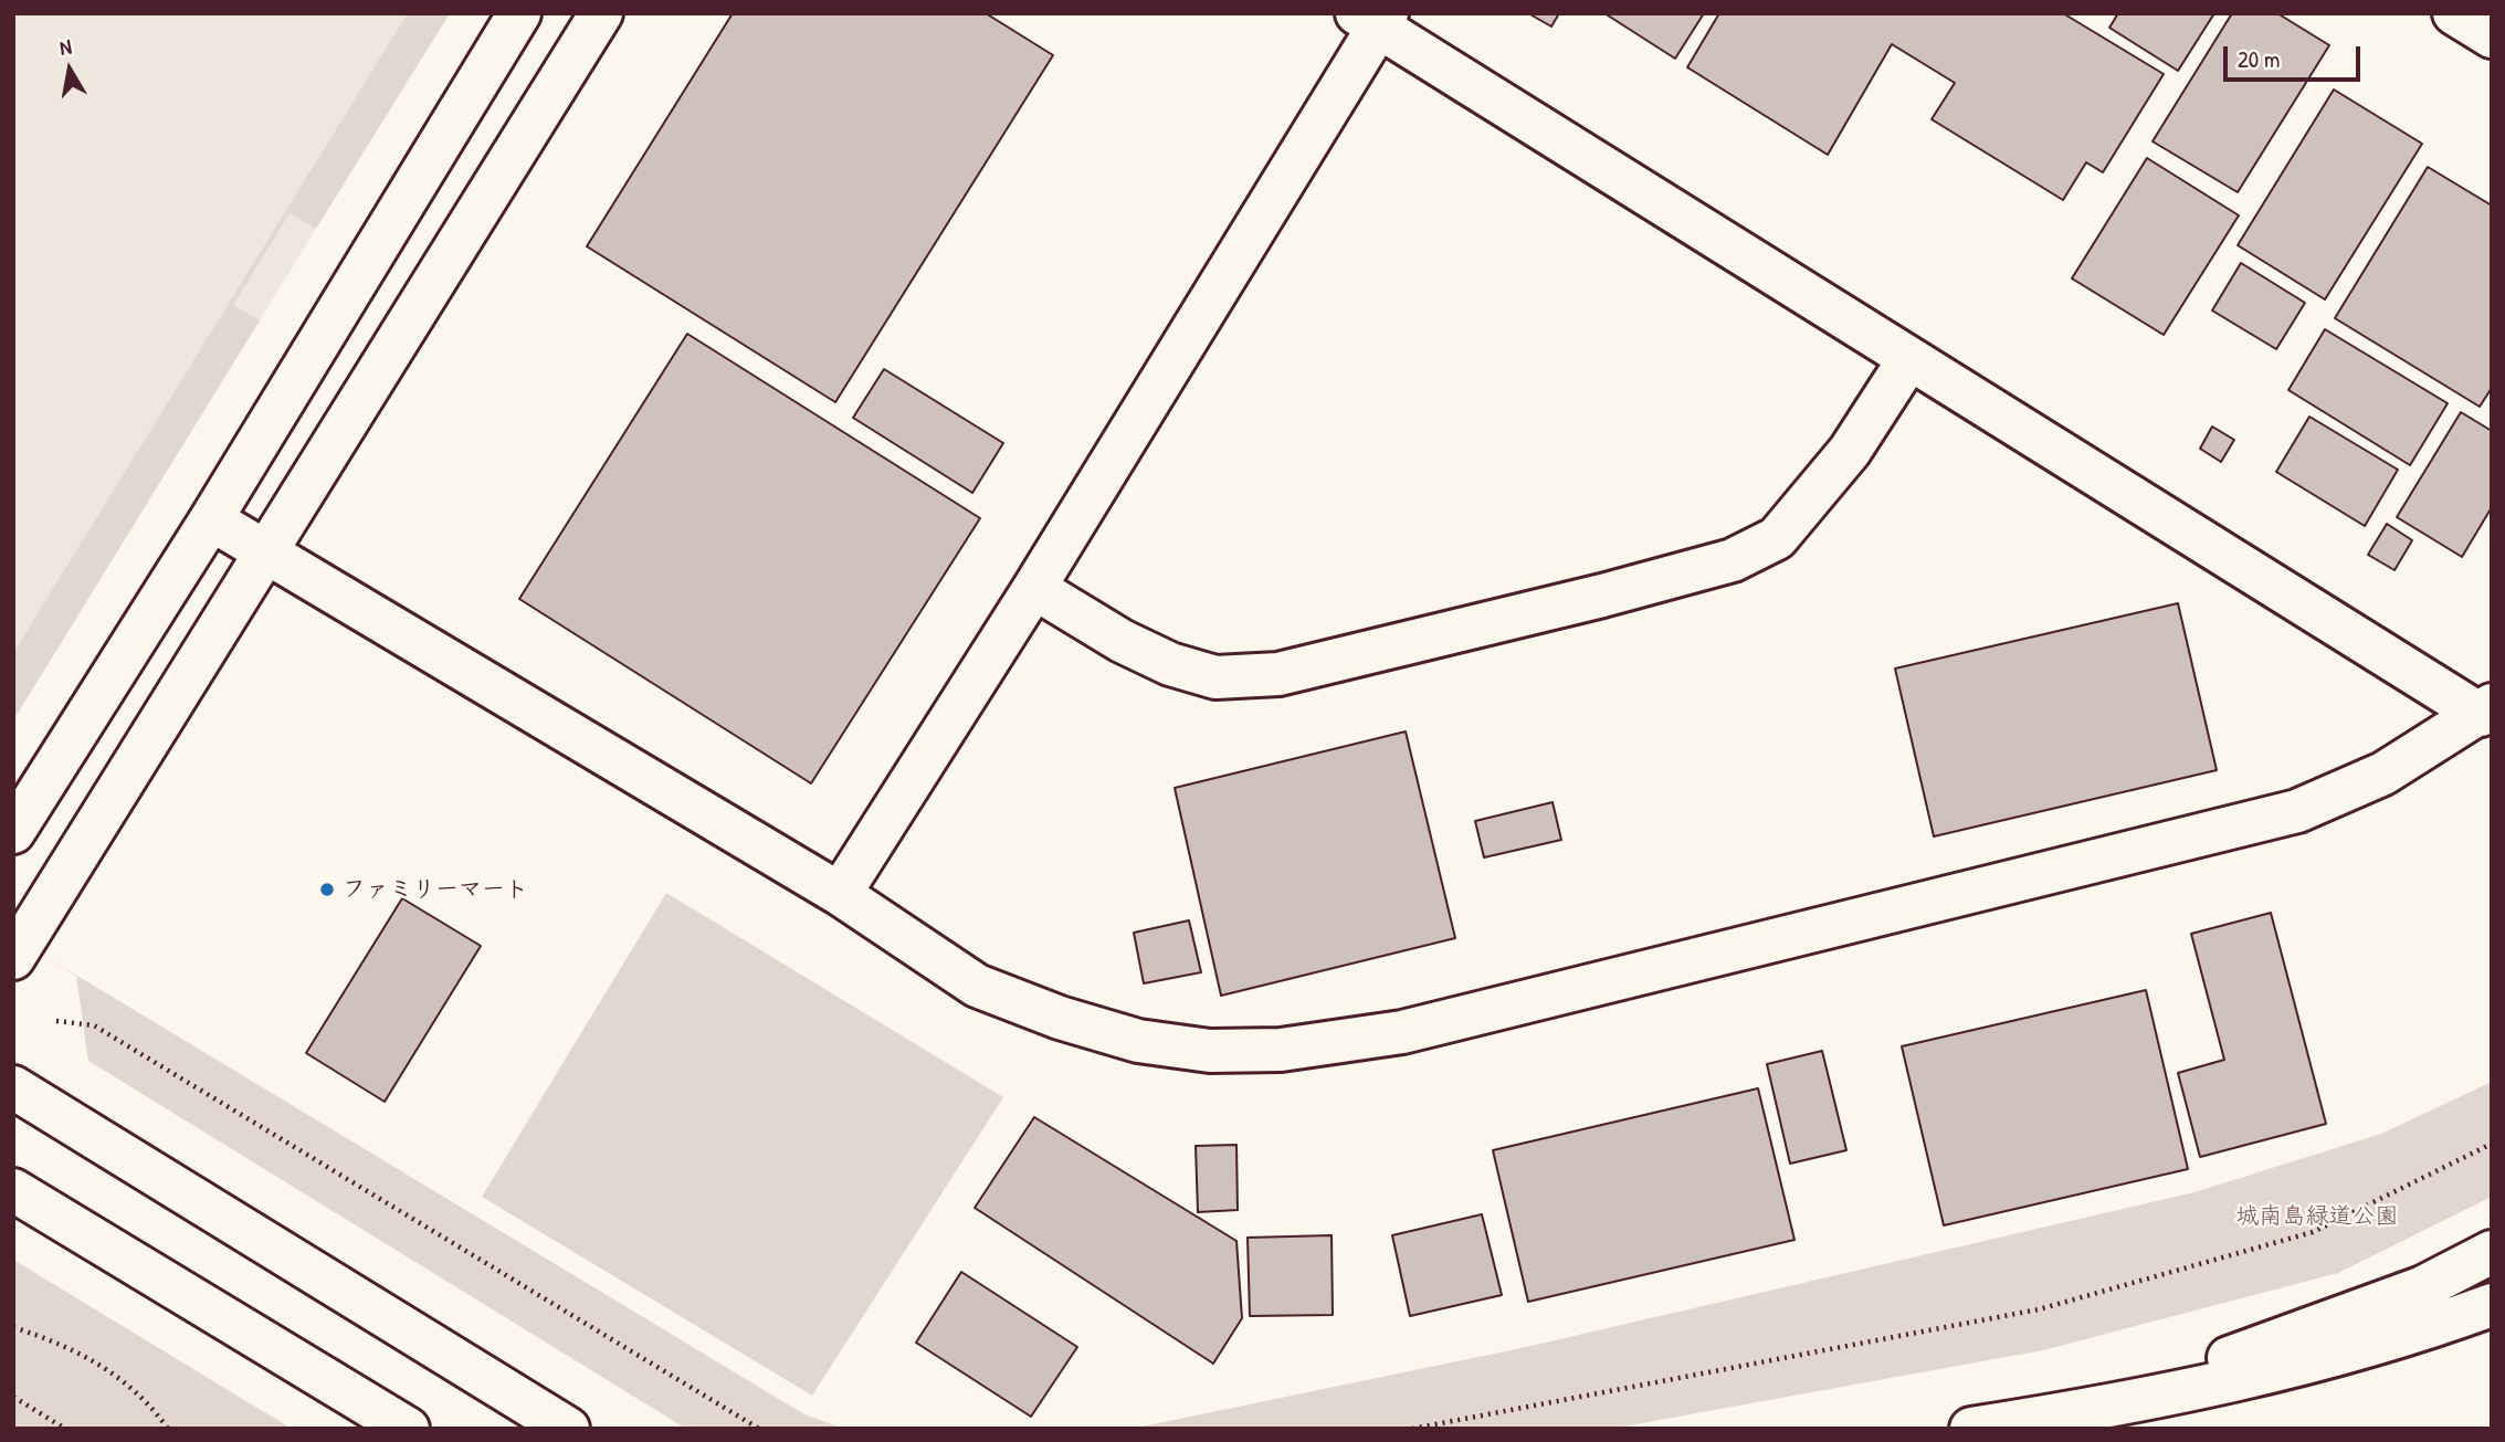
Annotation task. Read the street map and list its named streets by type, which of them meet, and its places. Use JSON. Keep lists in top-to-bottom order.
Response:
{
  "parks": ["城南島緑道公園"],
  "places": ["ファミリーマート"],
  "scale_bar": "20 m",
  "north": "top"
}
